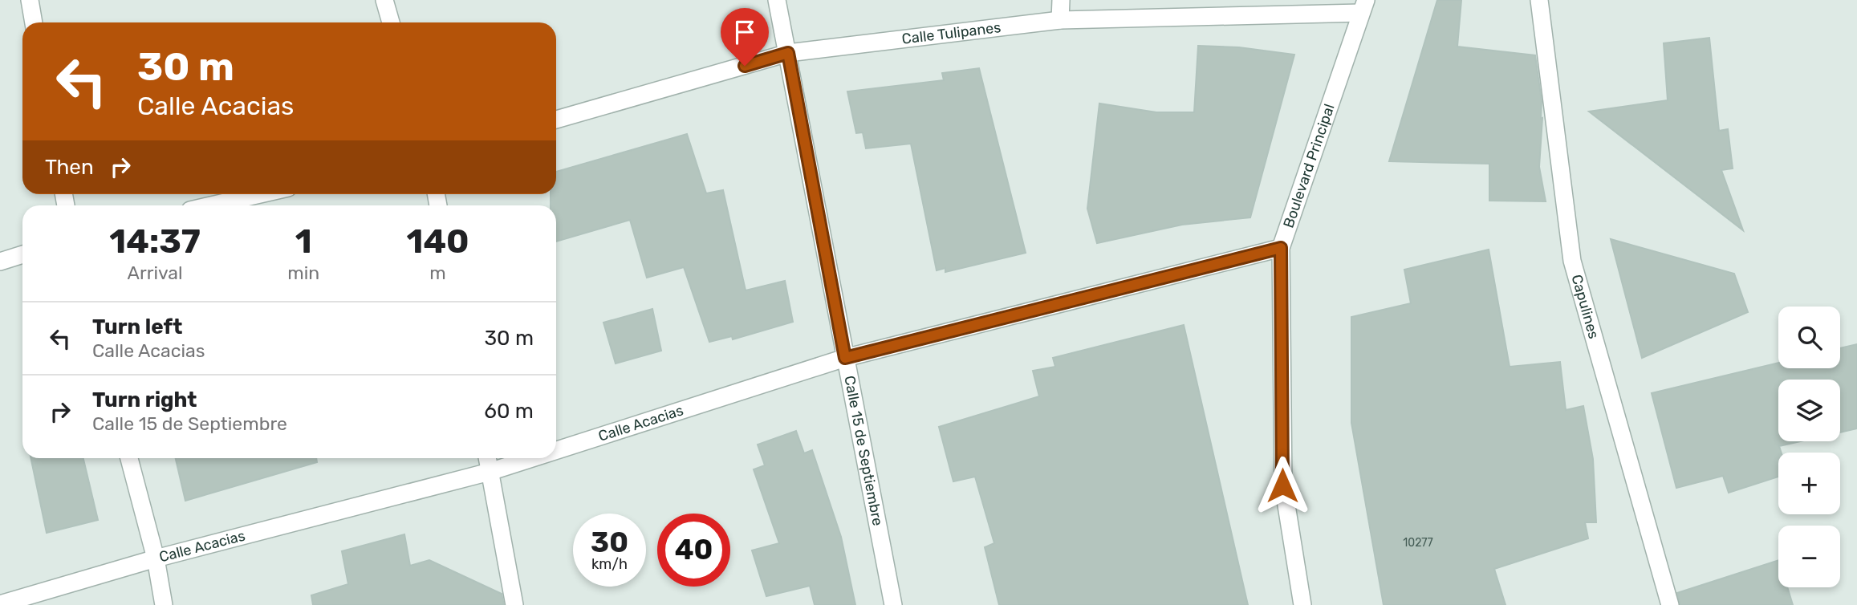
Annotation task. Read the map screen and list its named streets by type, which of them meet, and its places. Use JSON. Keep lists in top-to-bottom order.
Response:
{
  "streets": {
    "street": [
      "Calle Tulipanes",
      "Boulevard Principal",
      "Capulines",
      "Calle Acacias",
      "Calle 15 de Septiembre"
    ]
  },
  "crossings": [
    ["Calle Tulipanes", "Boulevard Principal"],
    ["Calle Tulipanes", "Calle 15 de Septiembre"],
    ["Boulevard Principal", "Calle Acacias"],
    ["Calle Acacias", "Calle 15 de Septiembre"]
  ],
  "house_numbers": ["10277"],
  "page": {
    "turn": ["30 m", "Calle Acacias"],
    "then": "Then",
    "eta": [
      "14:37",
      "Arrival",
      "1",
      "min",
      "140",
      "m"
    ],
    "list": [
      {
        "name": "Turn left",
        "note": "Calle Acacias",
        "value": "30 m"
      },
      {
        "name": "Turn right",
        "note": "Calle 15 de Septiembre",
        "value": "60 m"
      }
    ],
    "map_buttons": ["+", "−"],
    "speed": "30 km/h",
    "limit": "40"
  }
}
